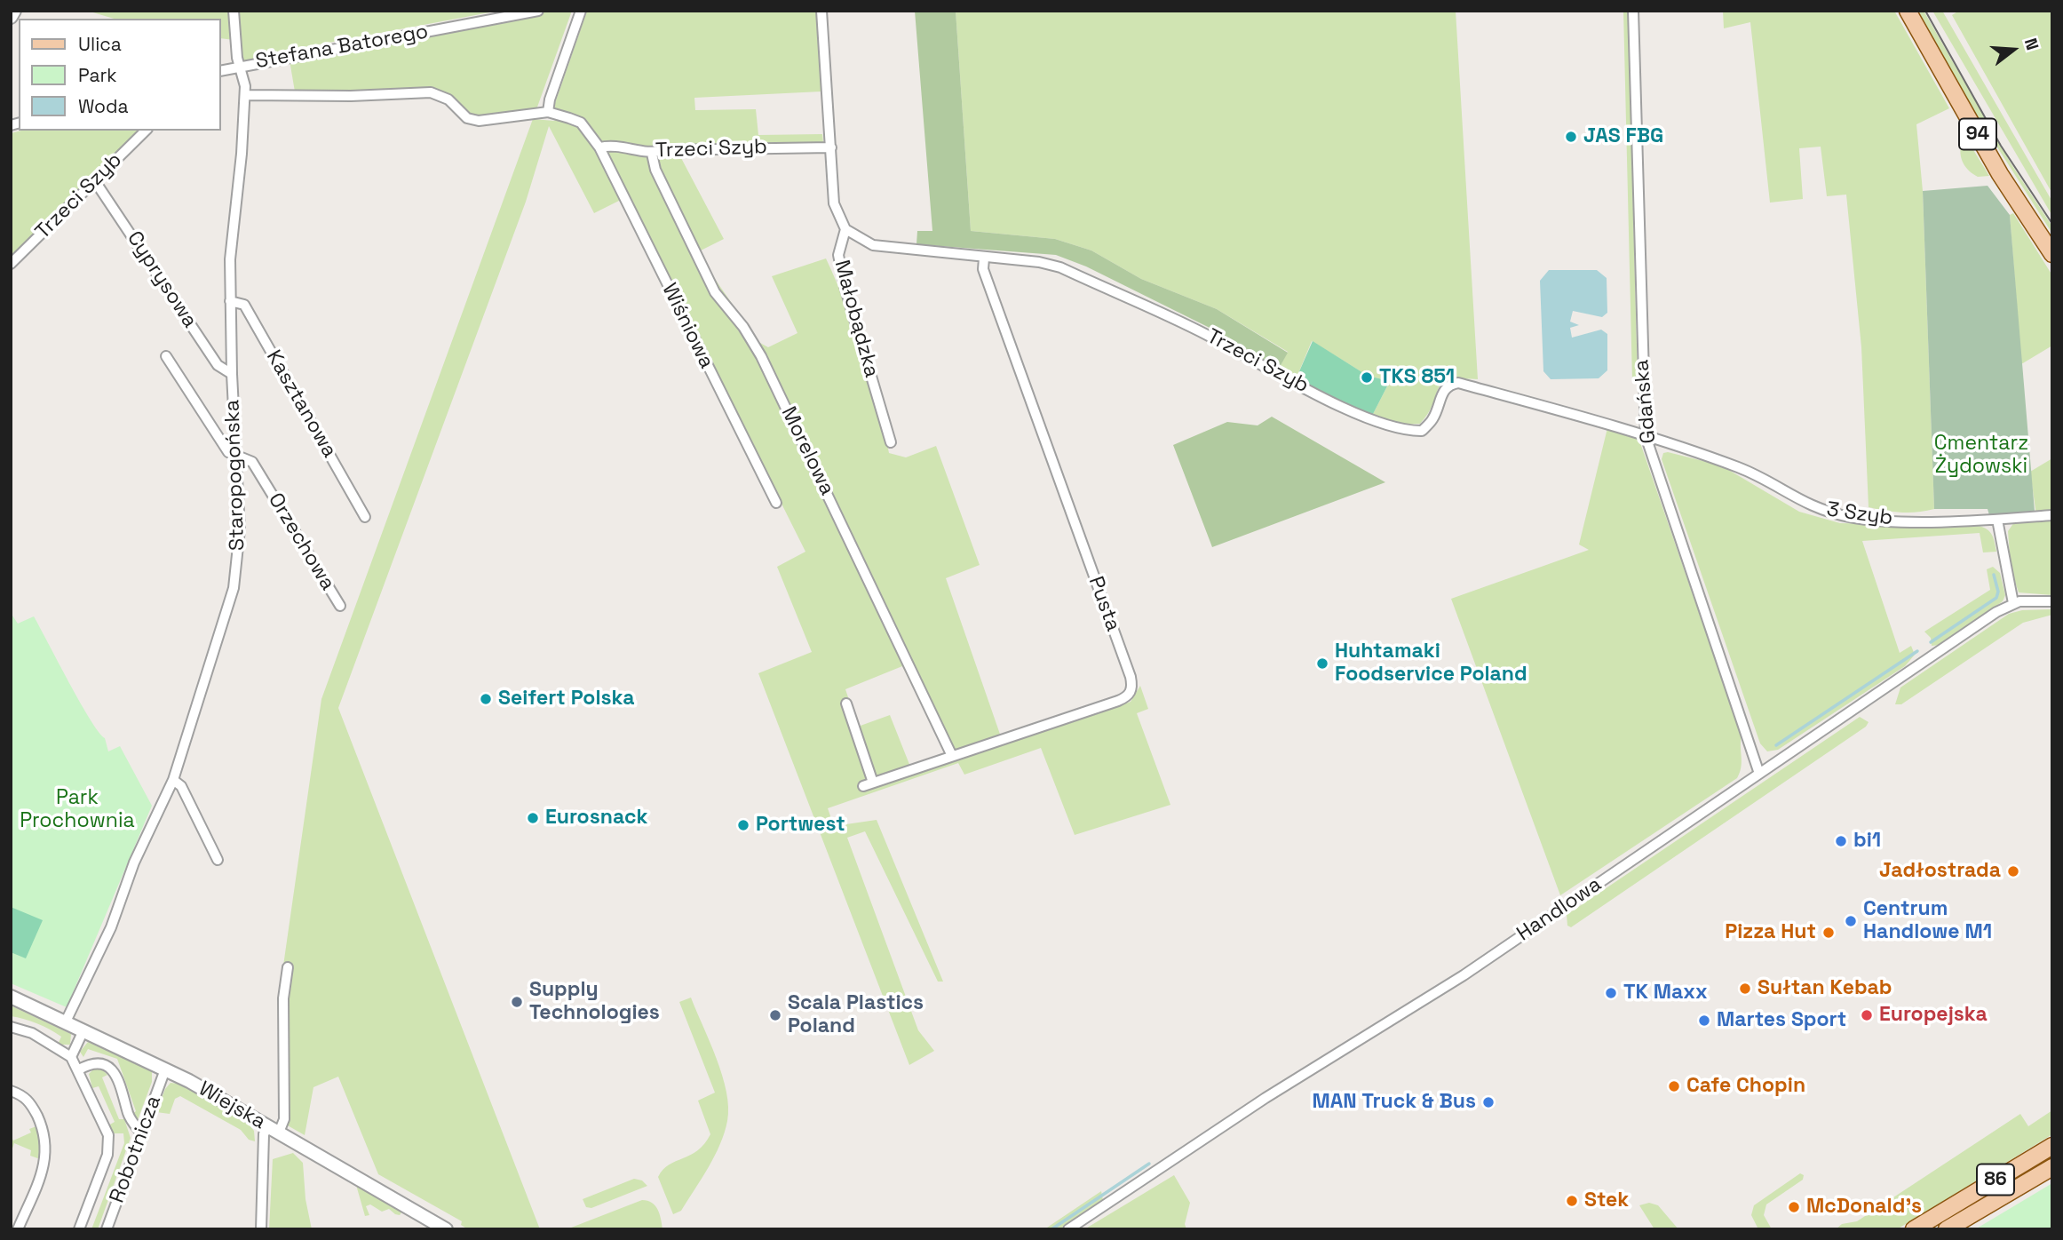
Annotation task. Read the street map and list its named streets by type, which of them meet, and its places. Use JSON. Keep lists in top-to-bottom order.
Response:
{
  "streets": {
    "main road": ["94", "86"],
    "street": [
      "Stefana Batorego",
      "Trzeci Szyb",
      "Cyprysowa",
      "Małobądzka",
      "Wiśniowa",
      "Gdańska",
      "Kasztanowa",
      "Morelowa",
      "Staropogońska",
      "3 Szyb",
      "Orzechowa",
      "Pusta",
      "Handlowa",
      "Wiejska",
      "Robotnicza"
    ]
  },
  "crossings": [
    ["Stefana Batorego", "Staropogońska"],
    ["Trzeci Szyb", "Cyprysowa"],
    ["Trzeci Szyb", "Małobądzka"],
    ["Trzeci Szyb", "Wiśniowa"],
    ["Trzeci Szyb", "Gdańska"],
    ["Trzeci Szyb", "Morelowa"],
    ["Trzeci Szyb", "3 Szyb"],
    ["Trzeci Szyb", "Pusta"],
    ["Cyprysowa", "Staropogońska"],
    ["Gdańska", "3 Szyb"],
    ["Gdańska", "Handlowa"],
    ["Kasztanowa", "Staropogońska"],
    ["Morelowa", "Pusta"],
    ["Staropogońska", "Orzechowa"],
    ["Staropogońska", "Wiejska"],
    ["Wiejska", "Robotnicza"]
  ],
  "parks": ["Cmentarz Żydowski", "Park Prochownia"],
  "places": [
    "JAS FBG",
    "TKS 851",
    "Huhtamaki Foodservice Poland",
    "Seifert Polska",
    "Eurosnack",
    "Portwest",
    "bi1",
    "Jadłostrada",
    "Centrum Handlowe M1",
    "Pizza Hut",
    "Sułtan Kebab",
    "TK Maxx",
    "Supply Technologies",
    "Scala Plastics Poland",
    "Europejska",
    "Martes Sport",
    "Cafe Chopin",
    "MAN Truck & Bus",
    "Stek",
    "McDonald's"
  ],
  "legend": ["Ulica", "Park", "Woda"],
  "north": "right"
}
